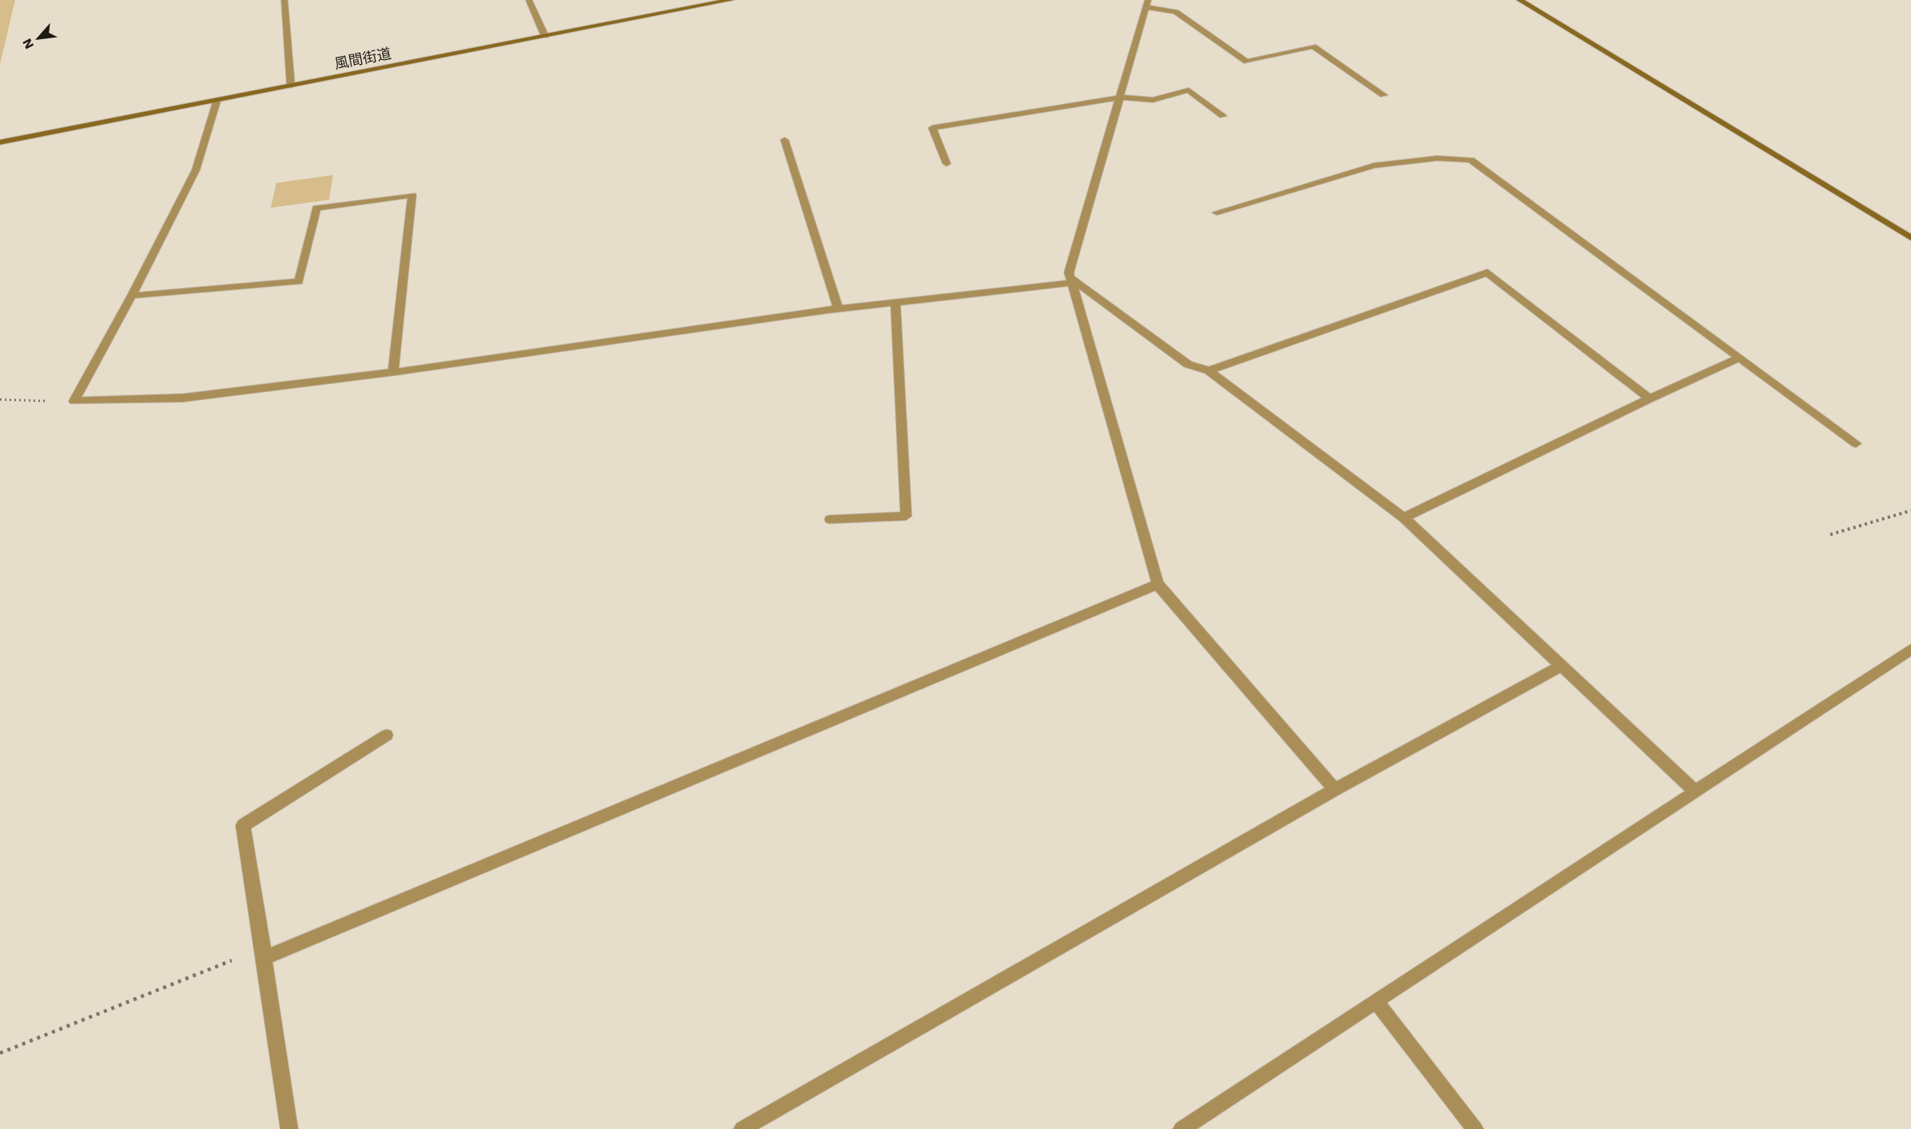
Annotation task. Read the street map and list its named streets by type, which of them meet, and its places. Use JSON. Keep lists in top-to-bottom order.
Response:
{
  "streets": {
    "street": ["風間街道"]
  },
  "north": "bottom left"
}
